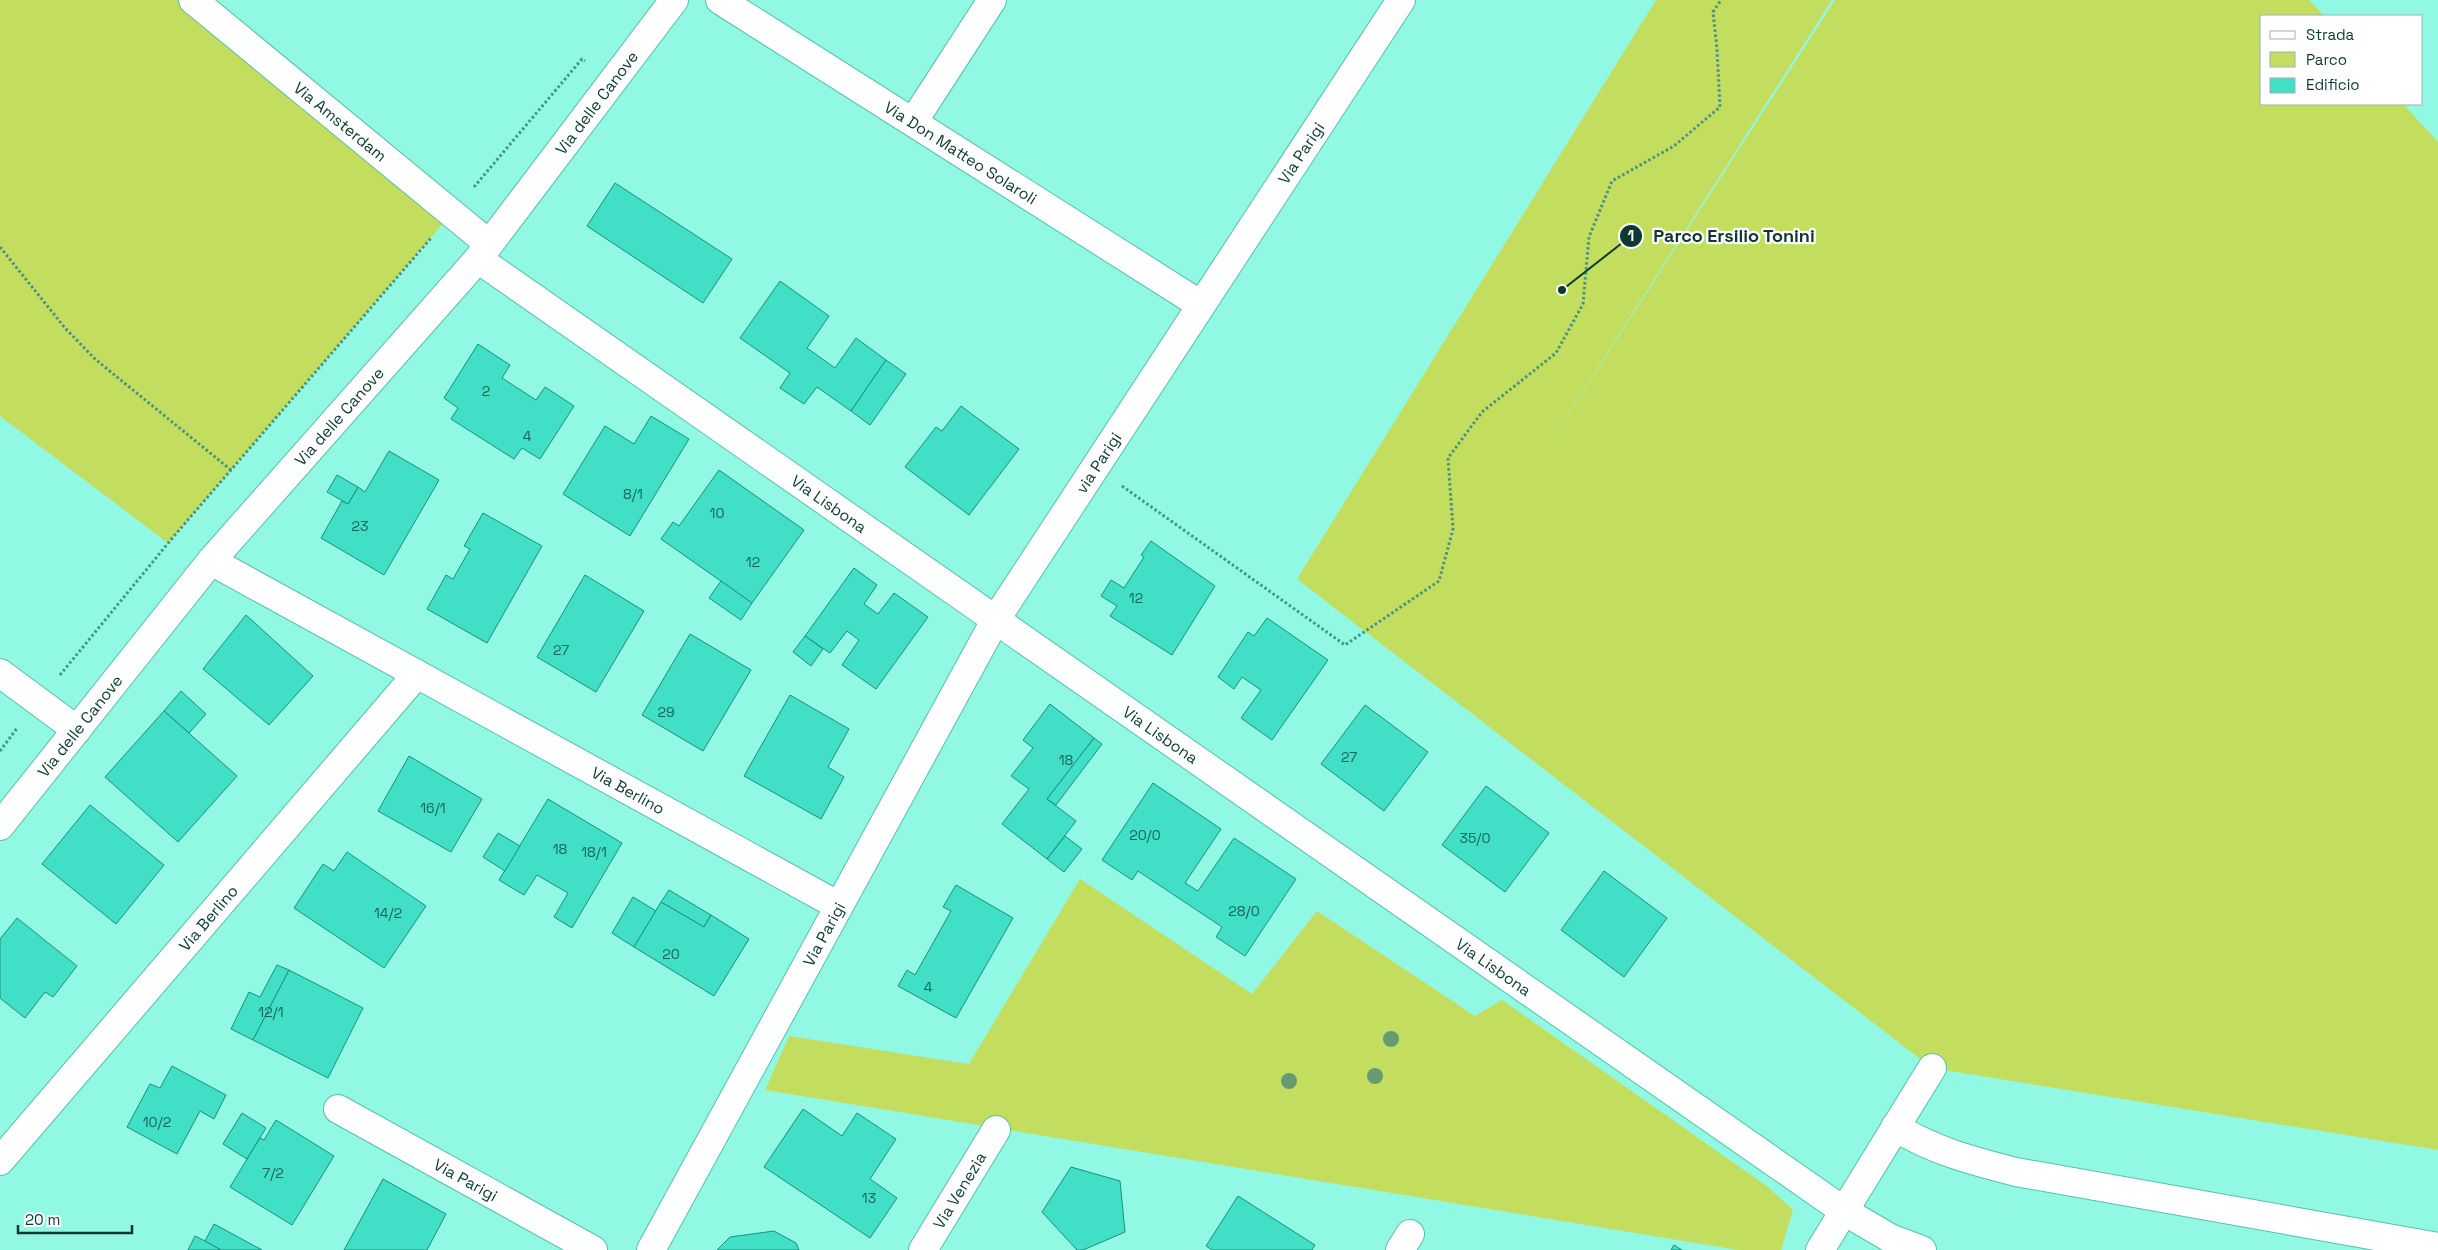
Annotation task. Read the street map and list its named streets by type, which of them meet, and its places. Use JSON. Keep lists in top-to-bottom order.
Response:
{
  "streets": {
    "street": [
      "Via delle Canove",
      "Via Amsterdam",
      "Via Don Matteo Solaroli",
      "Via Parigi",
      "via Parigi",
      "Via Lisbona",
      "Via Berlino",
      "Via Venezia"
    ]
  },
  "crossings": [
    ["Via delle Canove", "Via Amsterdam"],
    ["Via delle Canove", "Via Lisbona"],
    ["Via delle Canove", "Via Berlino"],
    ["Via Amsterdam", "Via Lisbona"],
    ["Via Don Matteo Solaroli", "Via Parigi"],
    ["Via Don Matteo Solaroli", "via Parigi"],
    ["Via Parigi", "via Parigi"],
    ["Via Parigi", "Via Lisbona"],
    ["Via Parigi", "Via Berlino"],
    ["via Parigi", "Via Lisbona"]
  ],
  "places": ["Parco Ersilio Tonini"],
  "house_numbers": [
    "2",
    "4",
    "8/1",
    "10",
    "23",
    "12",
    "12",
    "27",
    "29",
    "27",
    "18",
    "16/1",
    "20/0",
    "35/0",
    "18",
    "18/1",
    "28/0",
    "14/2",
    "20",
    "4",
    "12/1",
    "10/2",
    "7/2",
    "13"
  ],
  "legend": ["Strada", "Parco", "Edificio"],
  "scale_bar": "20 m"
}
